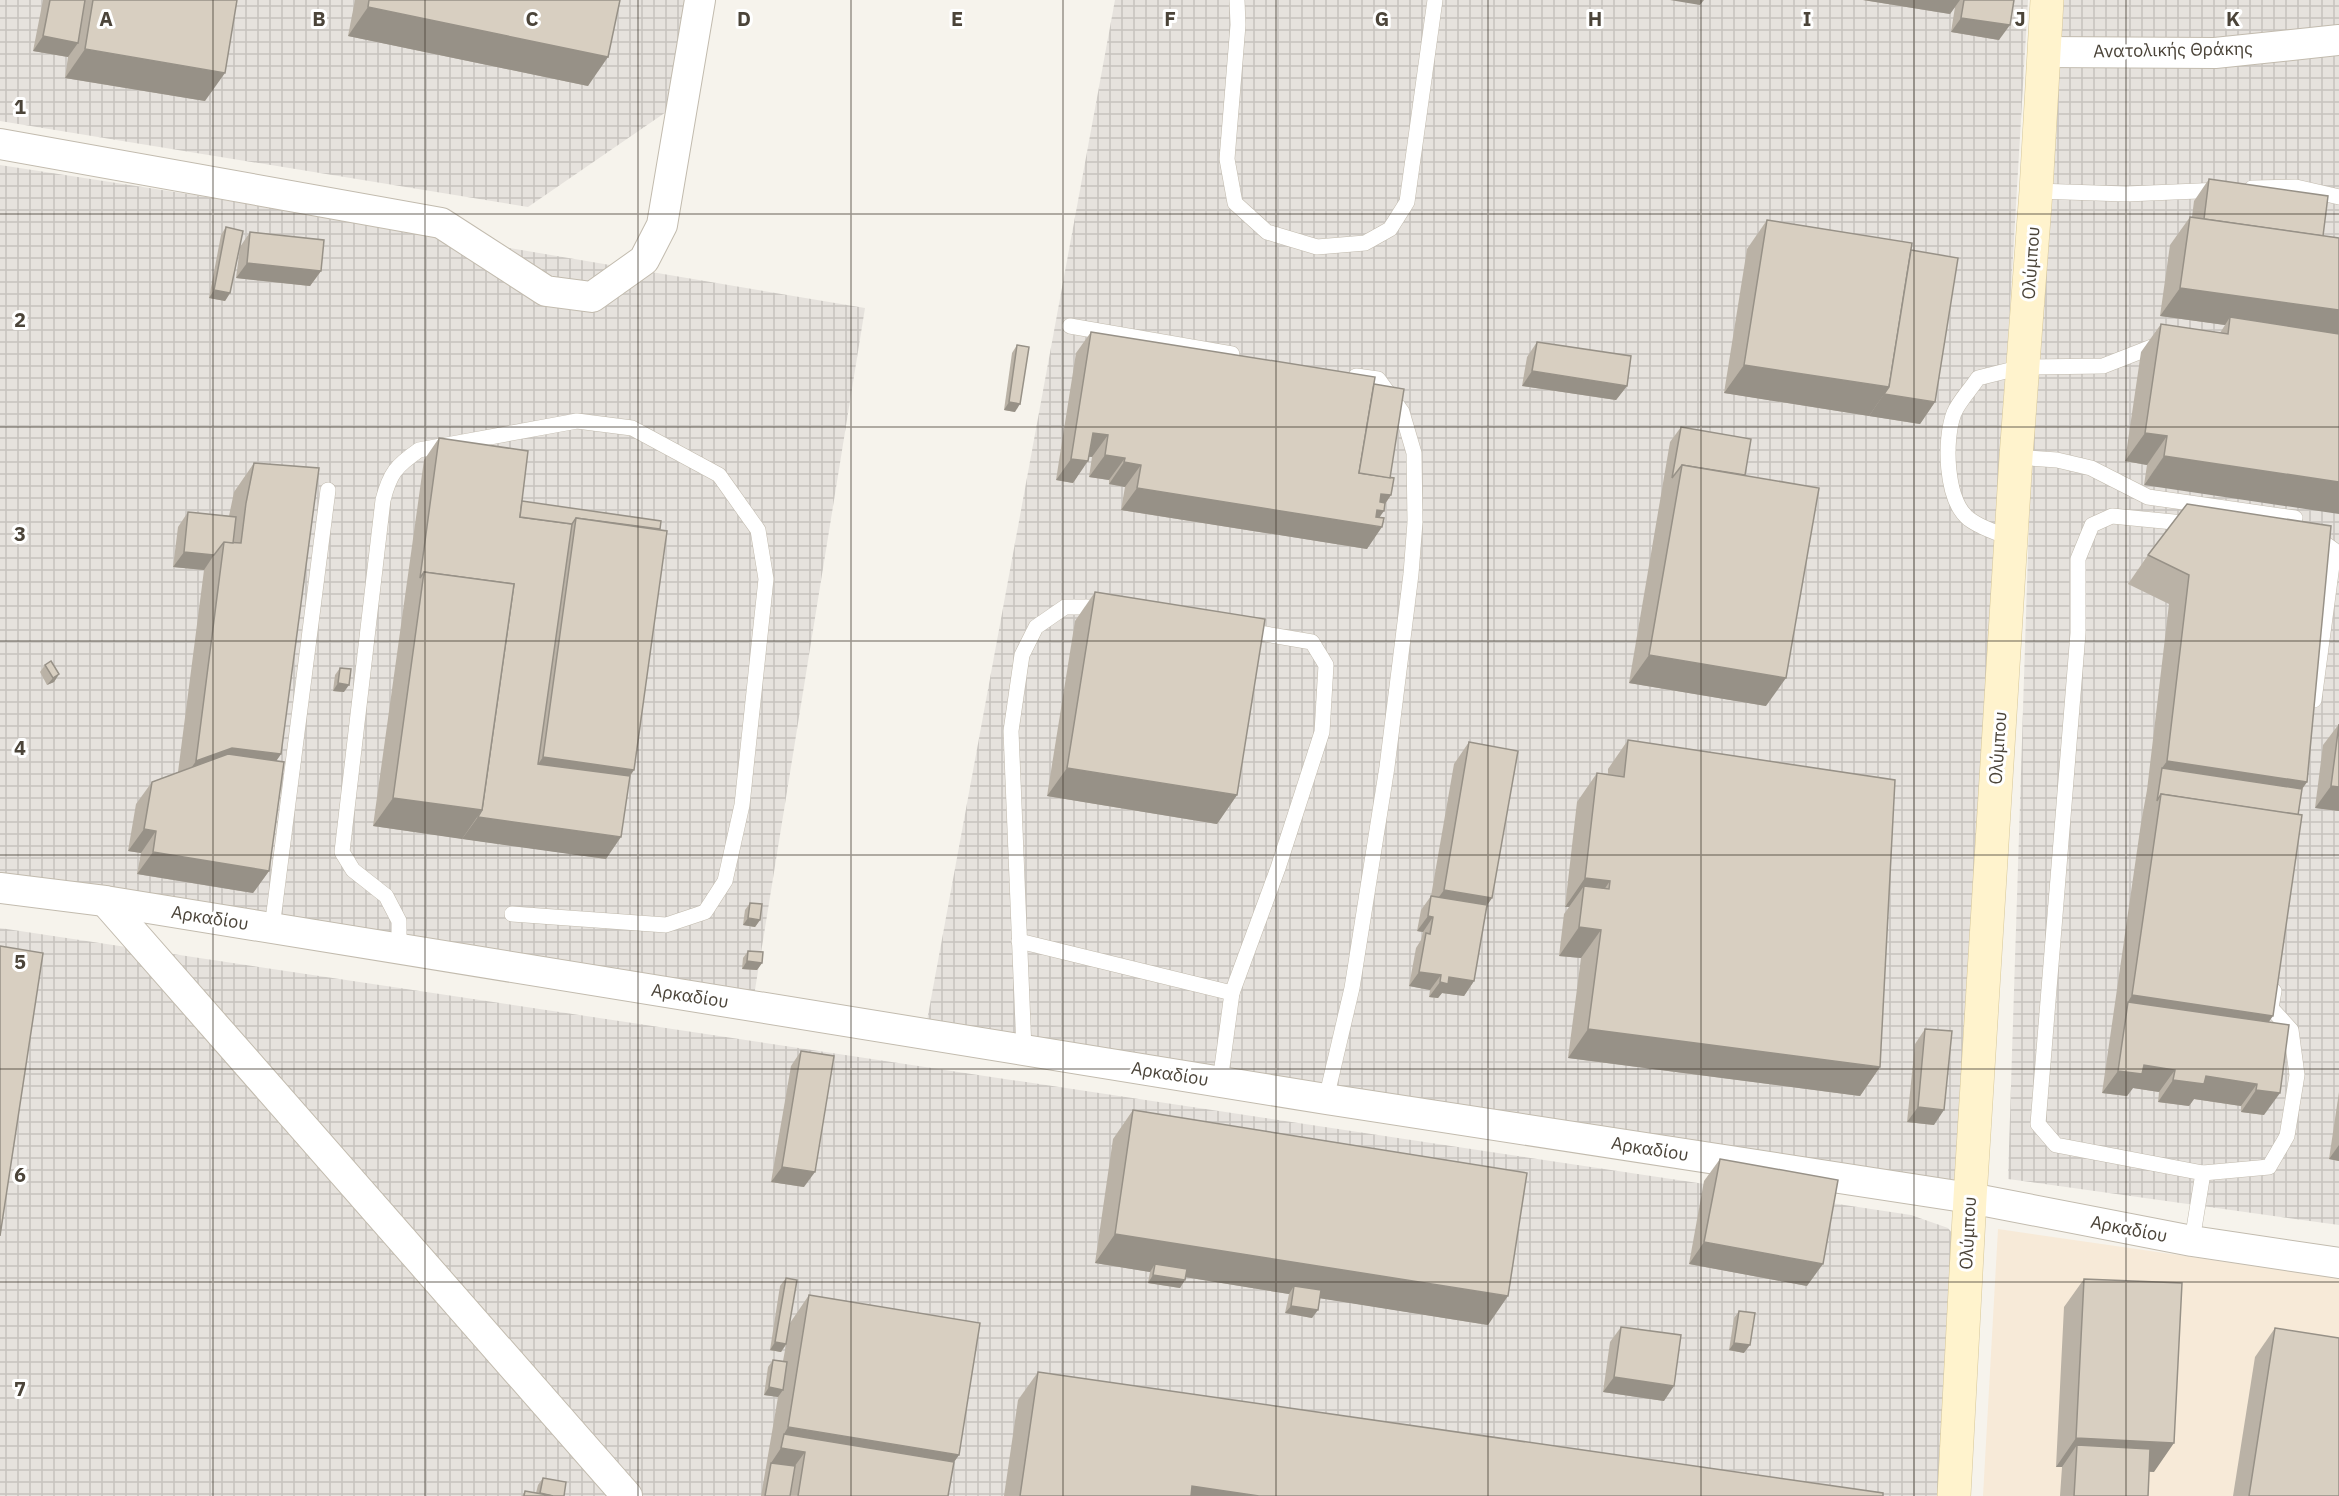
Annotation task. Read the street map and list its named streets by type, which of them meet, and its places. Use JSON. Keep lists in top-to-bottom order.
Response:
{
  "streets": {
    "main road": ["Ολύμπου"],
    "street": ["Ανατολικής Θράκης", "Αρκαδίου"]
  },
  "crossings": [
    ["Ανατολικής Θράκης", "Ολύμπου"],
    ["Ολύμπου", "Αρκαδίου"]
  ],
  "grid": {
    "columns": [
      "A",
      "B",
      "C",
      "D",
      "E",
      "F",
      "G",
      "H",
      "I",
      "J",
      "K"
    ],
    "rows": [
      "1",
      "2",
      "3",
      "4",
      "5",
      "6",
      "7"
    ]
  }
}
